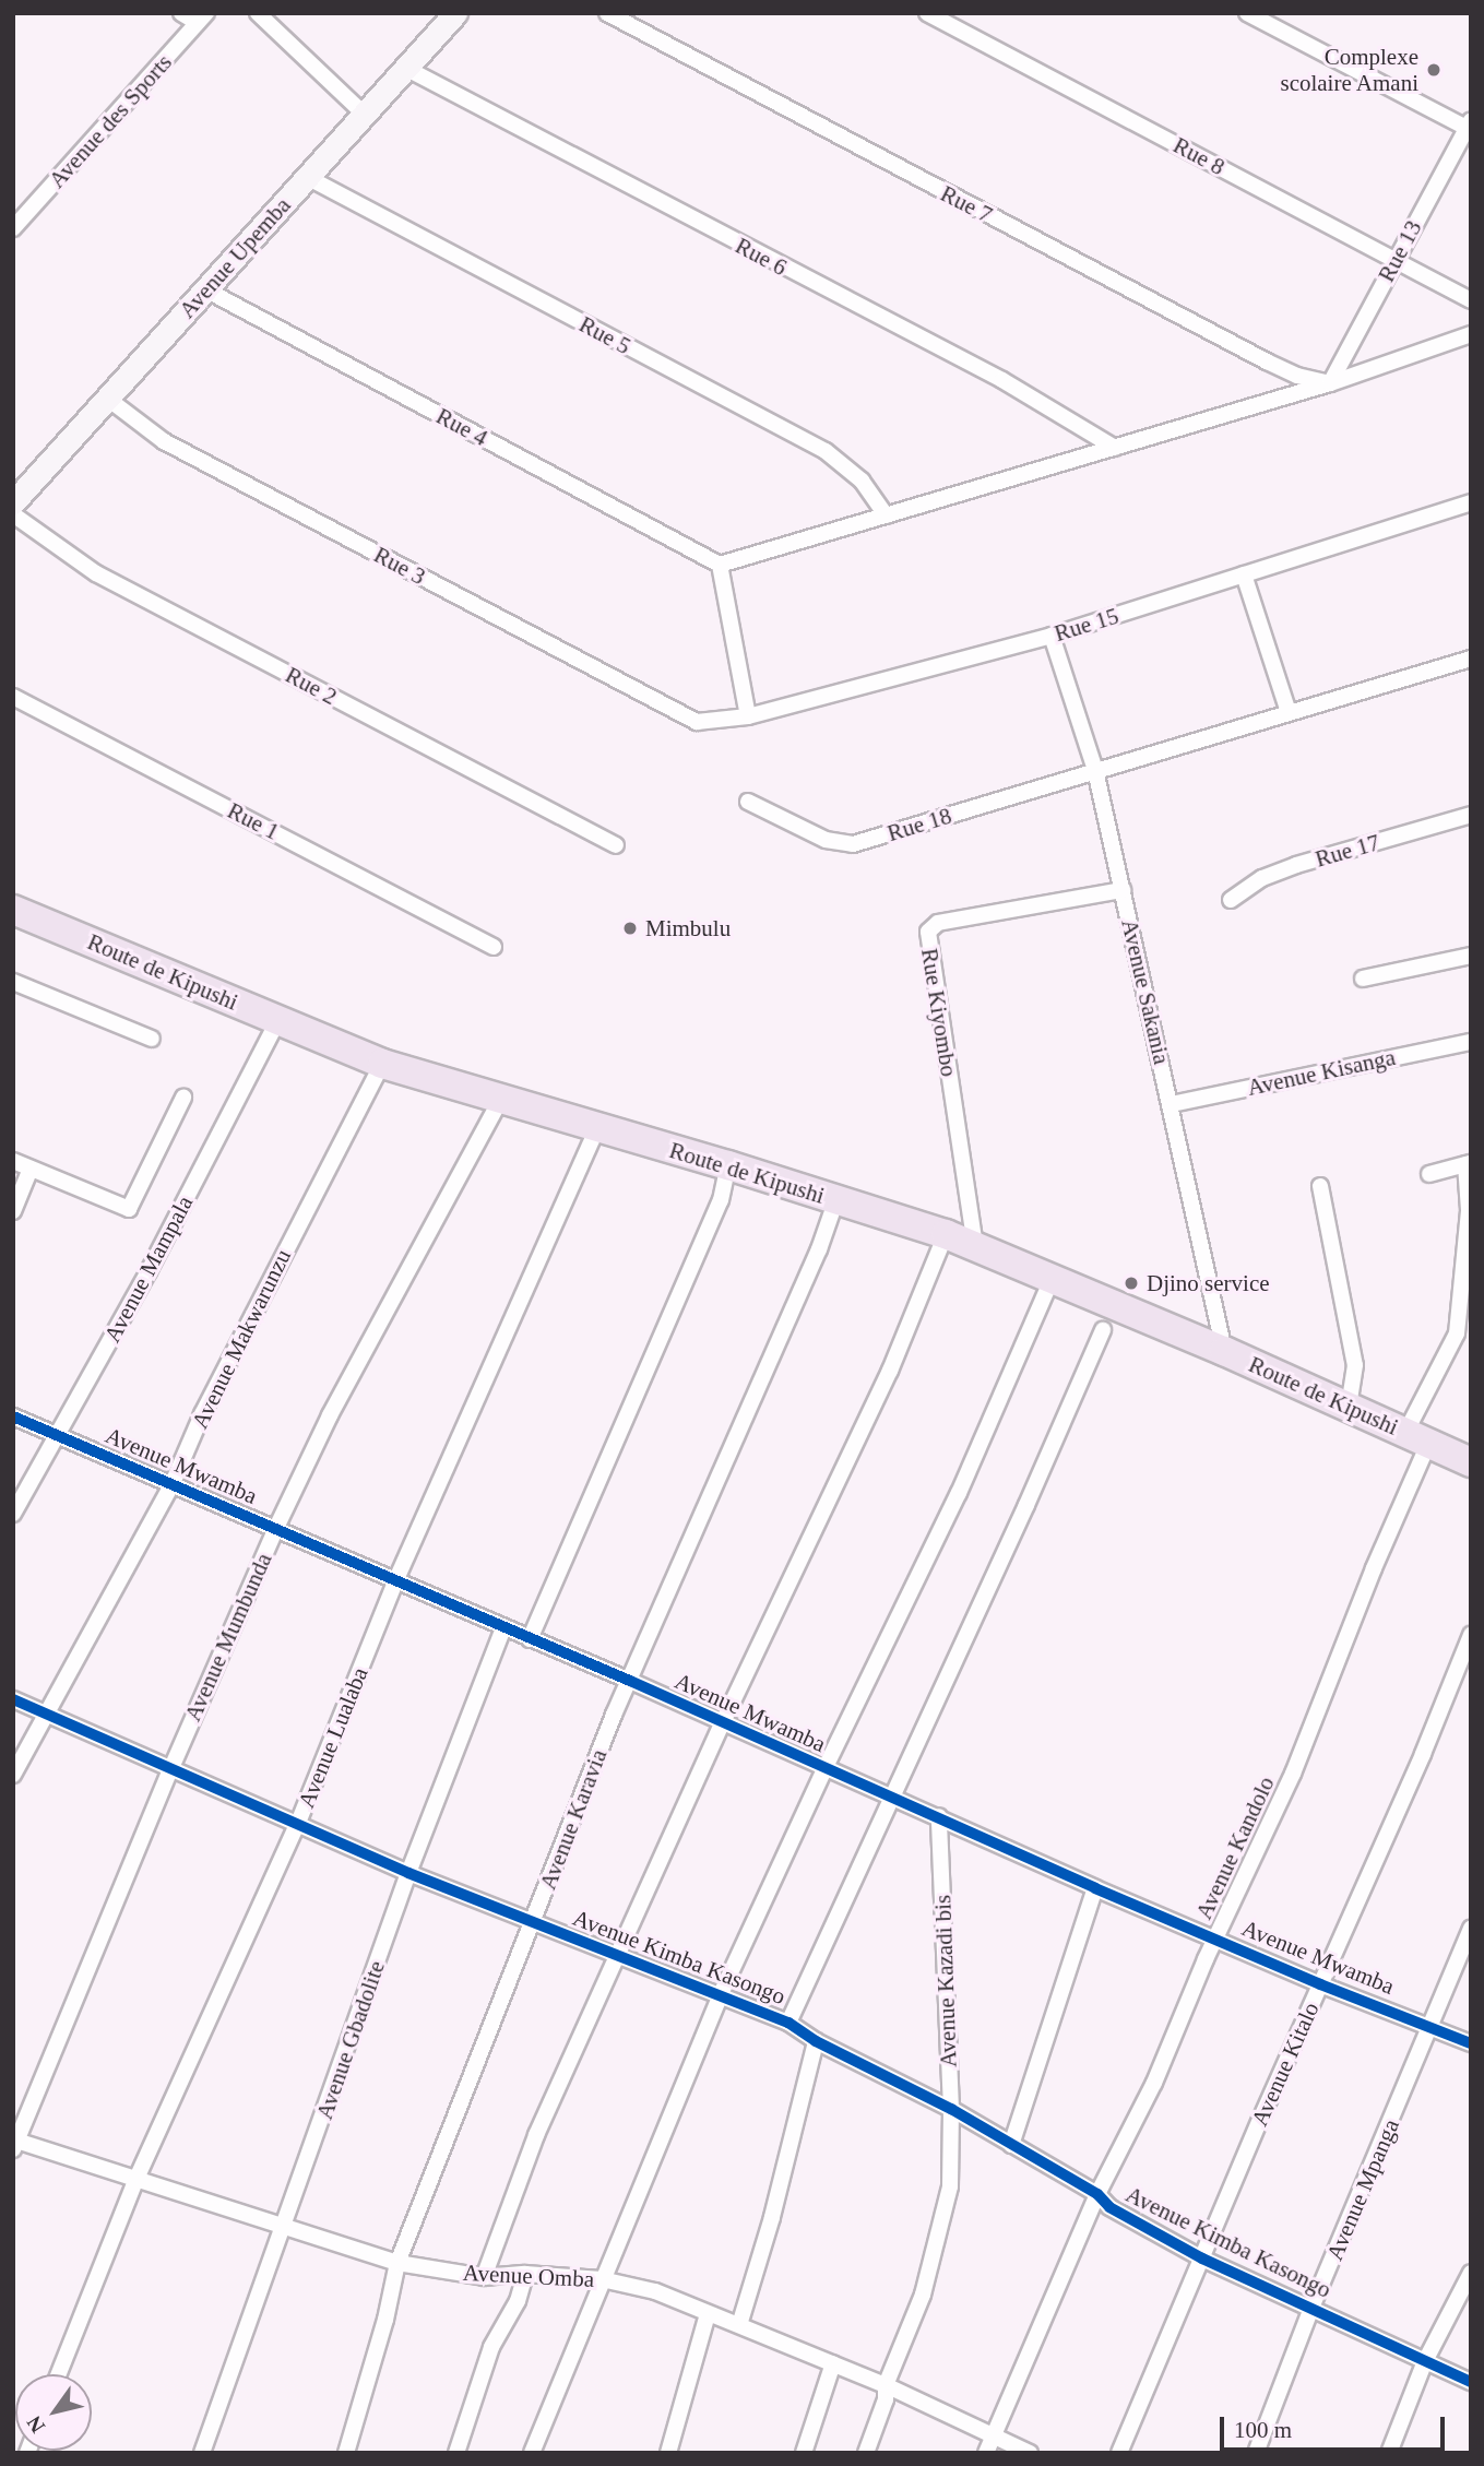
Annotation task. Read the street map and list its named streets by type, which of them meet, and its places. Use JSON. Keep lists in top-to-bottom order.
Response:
{
  "streets": {
    "highway": ["Route de Kipushi"],
    "street": [
      "Avenue des Sports",
      "Rue 8",
      "Rue 7",
      "Rue 13",
      "Rue 6",
      "Avenue Upemba",
      "Rue 5",
      "Rue 4",
      "Rue 3",
      "Rue 15",
      "Rue 2",
      "Rue 1",
      "Rue 18",
      "Rue 17",
      "Avenue Sakania",
      "Rue Kiyombo",
      "Avenue Kisanga",
      "Avenue Mampala",
      "Avenue Makwarunzu",
      "Avenue Mwamba",
      "Avenue Mumbunda",
      "Avenue Lualaba",
      "Avenue Karavia",
      "Avenue Kandolo",
      "Avenue Kimba Kasongo",
      "Avenue Kazadi bis",
      "Avenue Gbadolite",
      "Avenue Kitalo",
      "Avenue Mpanga",
      "Avenue Omba"
    ]
  },
  "crossings": [
    ["Rue 8", "Rue 13"],
    ["Rue 7", "Rue 13"],
    ["Rue 6", "Avenue Upemba"],
    ["Avenue Upemba", "Rue 5"],
    ["Avenue Upemba", "Rue 4"],
    ["Avenue Upemba", "Rue 3"],
    ["Rue 3", "Rue 15"],
    ["Rue 15", "Avenue Sakania"],
    ["Rue 18", "Avenue Sakania"],
    ["Route de Kipushi", "Avenue Sakania"],
    ["Route de Kipushi", "Rue Kiyombo"],
    ["Route de Kipushi", "Avenue Mampala"],
    ["Route de Kipushi", "Avenue Makwarunzu"],
    ["Route de Kipushi", "Avenue Mumbunda"],
    ["Route de Kipushi", "Avenue Lualaba"],
    ["Route de Kipushi", "Avenue Karavia"],
    ["Route de Kipushi", "Avenue Kandolo"],
    ["Avenue Sakania", "Rue Kiyombo"],
    ["Avenue Sakania", "Avenue Kisanga"],
    ["Avenue Mampala", "Avenue Mwamba"],
    ["Avenue Makwarunzu", "Avenue Mwamba"],
    ["Avenue Makwarunzu", "Avenue Kimba Kasongo"],
    ["Avenue Mwamba", "Avenue Mumbunda"],
    ["Avenue Mwamba", "Avenue Lualaba"],
    ["Avenue Mwamba", "Avenue Karavia"],
    ["Avenue Mwamba", "Avenue Kandolo"],
    ["Avenue Mwamba", "Avenue Kazadi bis"],
    ["Avenue Mwamba", "Avenue Gbadolite"],
    ["Avenue Mwamba", "Avenue Kitalo"],
    ["Avenue Mwamba", "Avenue Mpanga"],
    ["Avenue Mumbunda", "Avenue Kimba Kasongo"],
    ["Avenue Mumbunda", "Avenue Omba"],
    ["Avenue Lualaba", "Avenue Kimba Kasongo"],
    ["Avenue Lualaba", "Avenue Omba"],
    ["Avenue Karavia", "Avenue Kimba Kasongo"],
    ["Avenue Karavia", "Avenue Omba"],
    ["Avenue Kandolo", "Avenue Kimba Kasongo"],
    ["Avenue Kandolo", "Avenue Omba"],
    ["Avenue Kimba Kasongo", "Avenue Kazadi bis"],
    ["Avenue Kimba Kasongo", "Avenue Gbadolite"],
    ["Avenue Kimba Kasongo", "Avenue Kitalo"],
    ["Avenue Kimba Kasongo", "Avenue Mpanga"],
    ["Avenue Kazadi bis", "Avenue Omba"],
    ["Avenue Gbadolite", "Avenue Omba"]
  ],
  "places": ["Complexe scolaire Amani", "Mimbulu", "Djino service"],
  "scale_bar": "100 m",
  "north": "bottom left"
}
